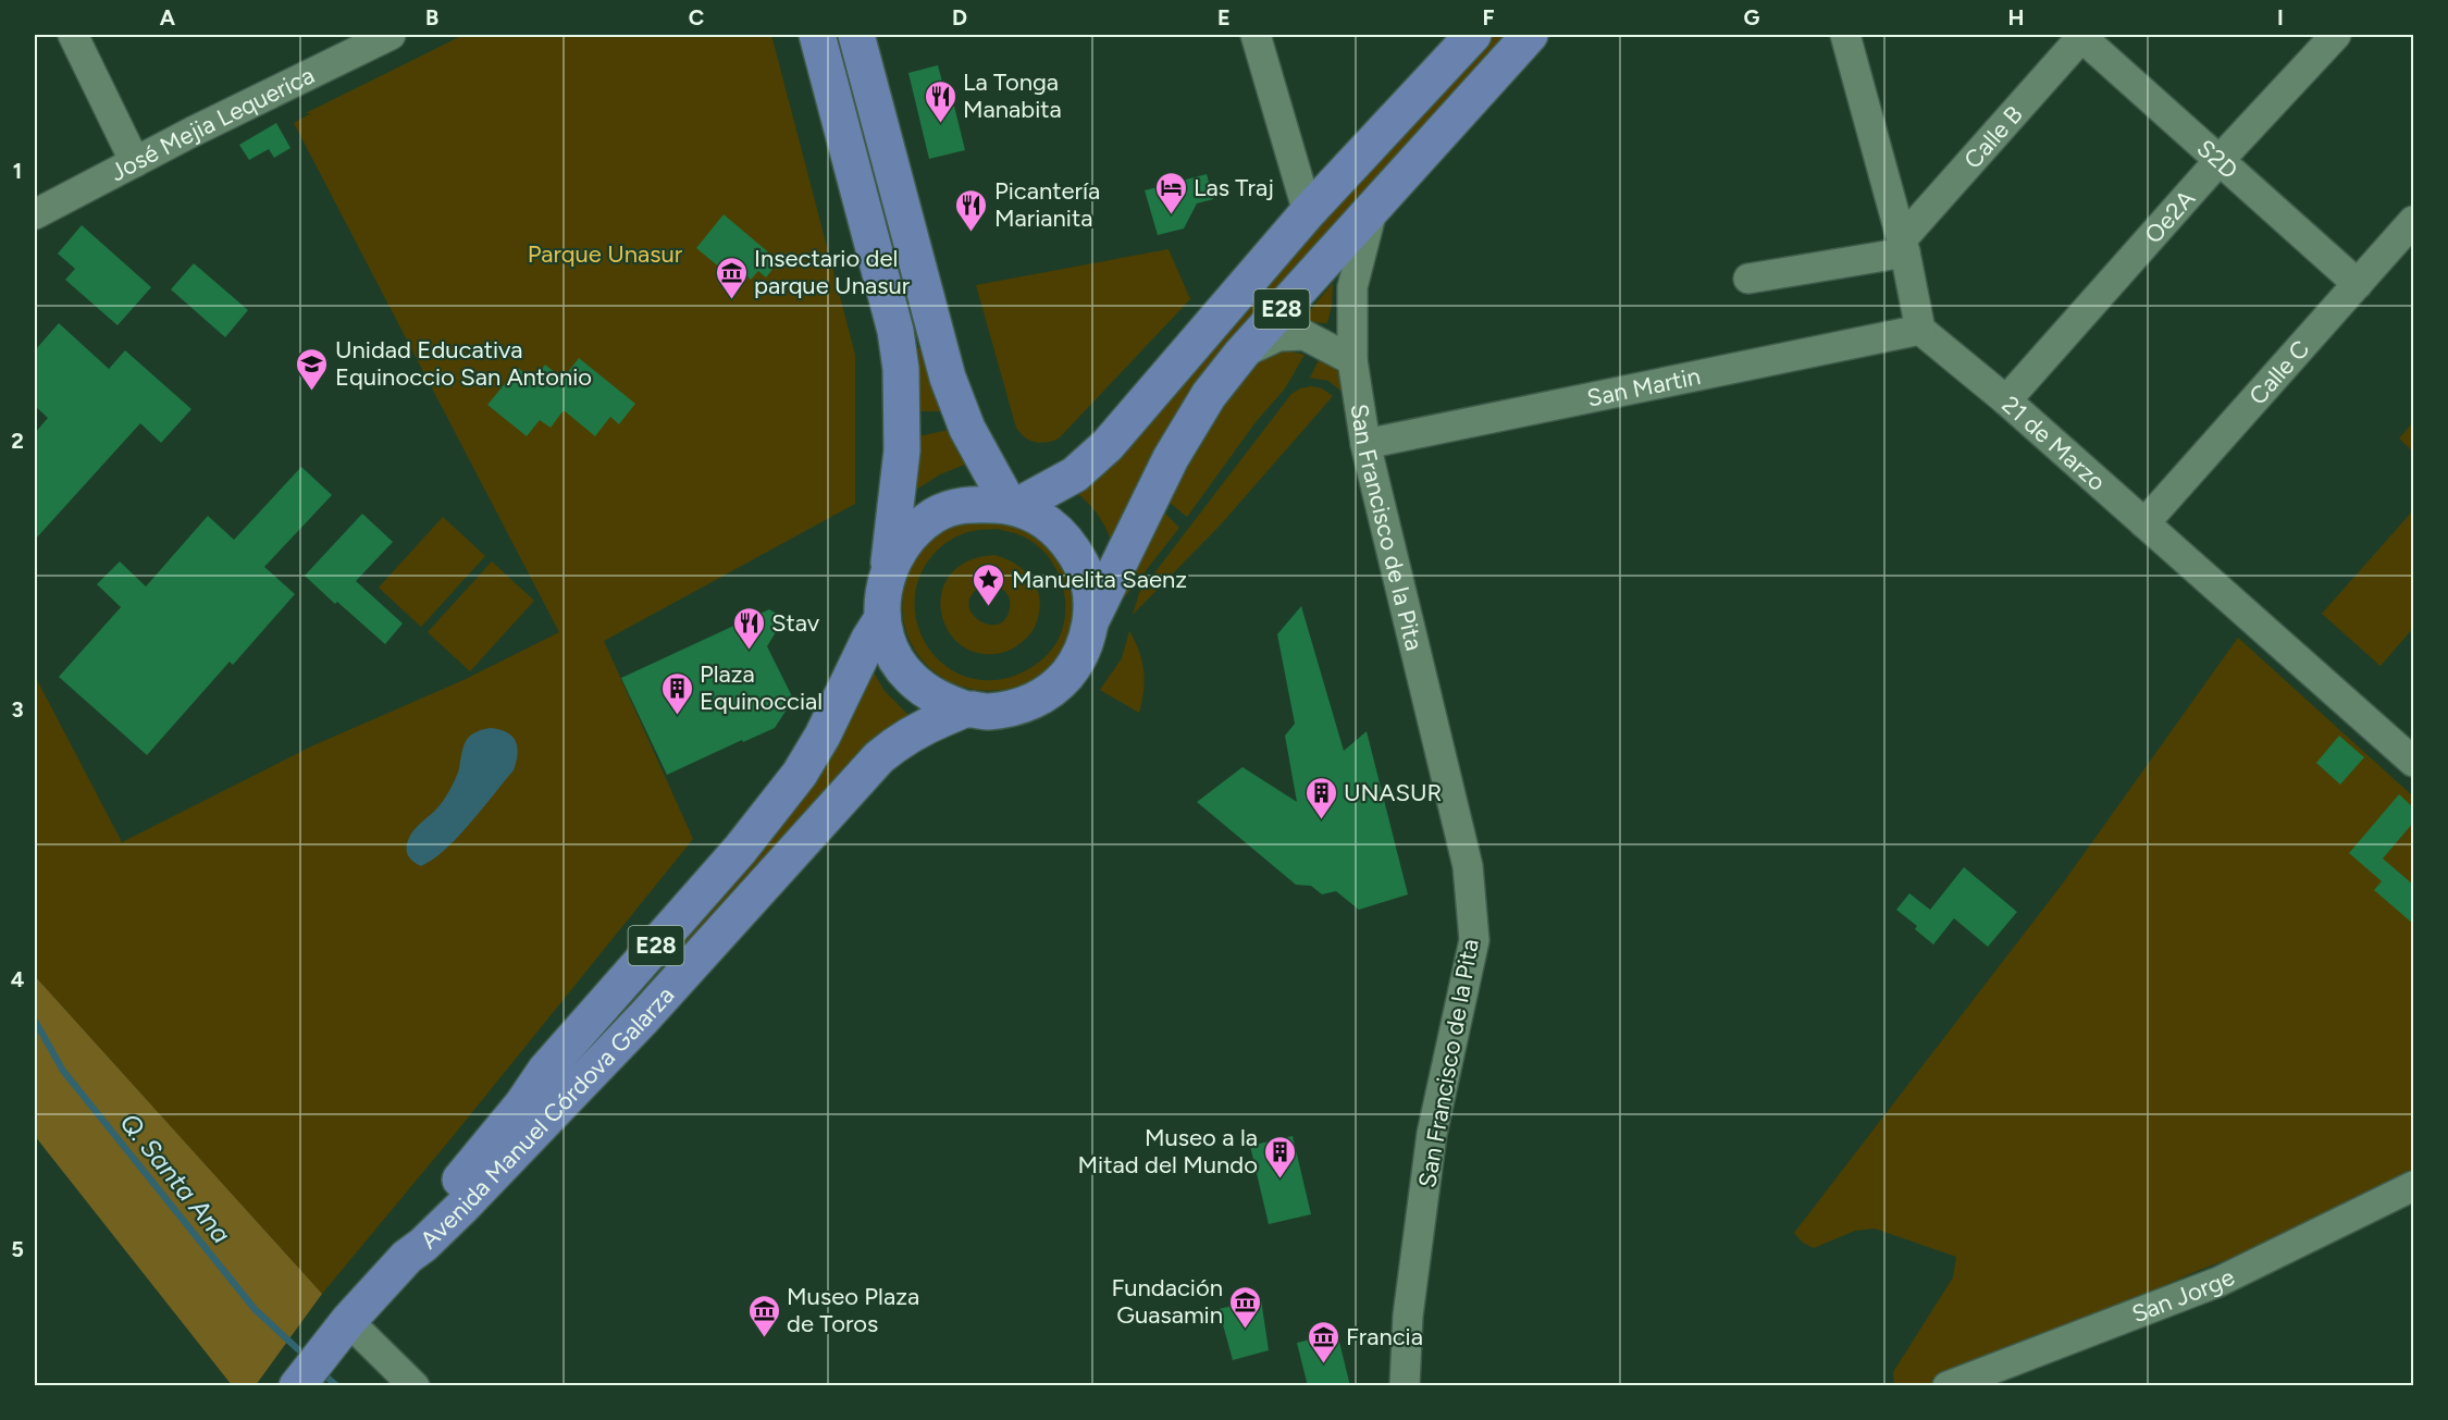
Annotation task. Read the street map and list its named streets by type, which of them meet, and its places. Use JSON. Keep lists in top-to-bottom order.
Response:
{
  "streets": {
    "main road": ["E28", "Avenida Manuel Córdova Galarza"],
    "street": [
      "José Mejia Lequerica",
      "Calle B",
      "S2D",
      "Oe2A",
      "Calle C",
      "San Martin",
      "21 de Marzo",
      "San Francisco de la Pita",
      "San Jorge"
    ]
  },
  "crossings": [
    ["Calle B", "S2D"],
    ["S2D", "Oe2A"],
    ["S2D", "Calle C"],
    ["Oe2A", "21 de Marzo"],
    ["E28", "San Francisco de la Pita"],
    ["E28", "Avenida Manuel Córdova Galarza"],
    ["Calle C", "21 de Marzo"],
    ["San Martin", "21 de Marzo"],
    ["San Martin", "San Francisco de la Pita"]
  ],
  "water": ["Q. Santa Ana"],
  "parks": ["Parque Unasur"],
  "places": {
    "restaurant": ["La Tonga Manabita", "Picantería Marianita", "Stav"],
    "hotel": ["Las Traj"],
    "museum": [
      "Insectario del parque Unasur",
      "Fundación Guasamin",
      "Museo Plaza de Toros",
      "Francia"
    ],
    "school or university": ["Unidad Educativa Equinoccio San Antonio"],
    "place": ["Manuelita Saenz"],
    "building": ["Plaza Equinoccial", "UNASUR", "Museo a la Mitad del Mundo"]
  },
  "grid": {
    "columns": [
      "A",
      "B",
      "C",
      "D",
      "E",
      "F",
      "G",
      "H",
      "I"
    ],
    "rows": [
      "1",
      "2",
      "3",
      "4",
      "5"
    ]
  }
}
